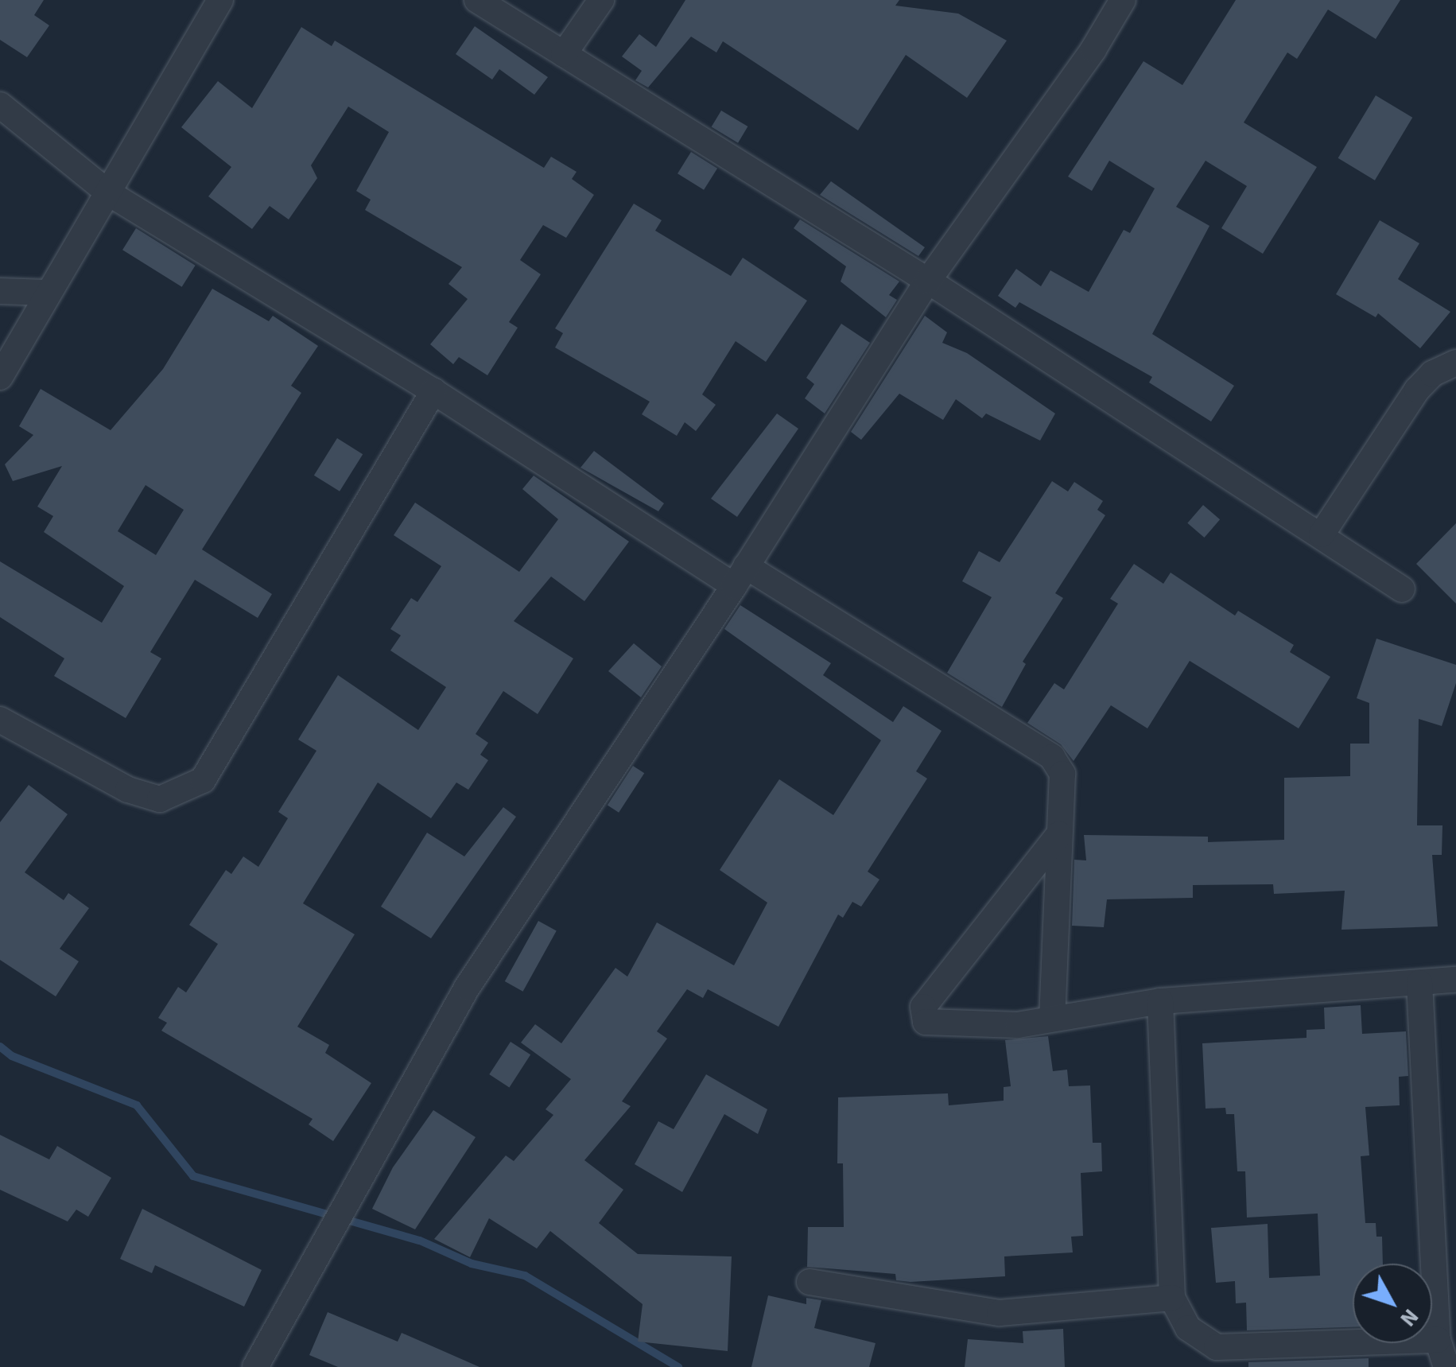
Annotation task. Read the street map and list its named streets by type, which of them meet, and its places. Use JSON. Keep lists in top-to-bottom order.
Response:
{
  "north": "bottom right"
}
